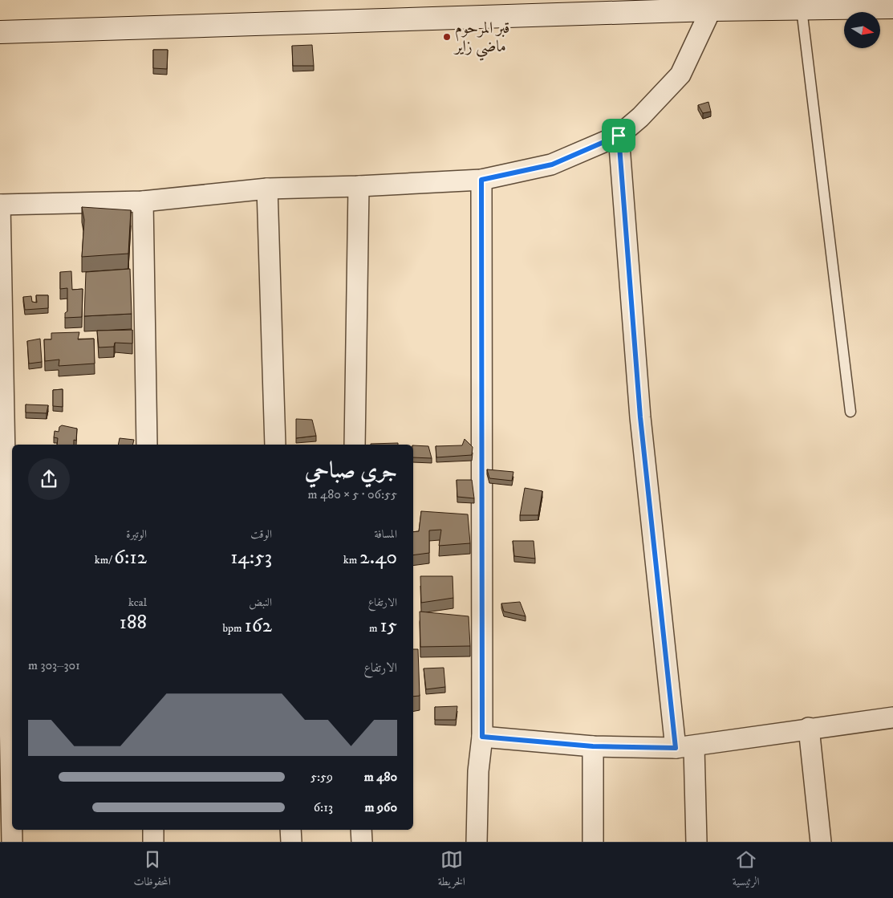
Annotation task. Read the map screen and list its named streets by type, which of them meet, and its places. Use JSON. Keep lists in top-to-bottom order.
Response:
{
  "places": ["قبر المرحوم ماضي زاير"],
  "north": "right",
  "page": {
    "heading": ["جري صباحي", "06:55 · 5 × 480 m"],
    "stats": [
      ["المسافة", "2.40 km"],
      ["الوقت", "14:53"],
      ["الوتيرة", "6:12 /km"],
      ["الارتفاع", "15 m"],
      ["النبض", "162 bpm"],
      ["kcal", "188"]
    ],
    "chart": ["الارتفاع", "301–303 m"],
    "list": [
      {
        "name": "480 m",
        "note": "5:59"
      },
      {
        "name": "960 m",
        "note": "6:13"
      }
    ],
    "tabs": ["الرئيسية", "الخريطة", "المحفوظات"]
  }
}
